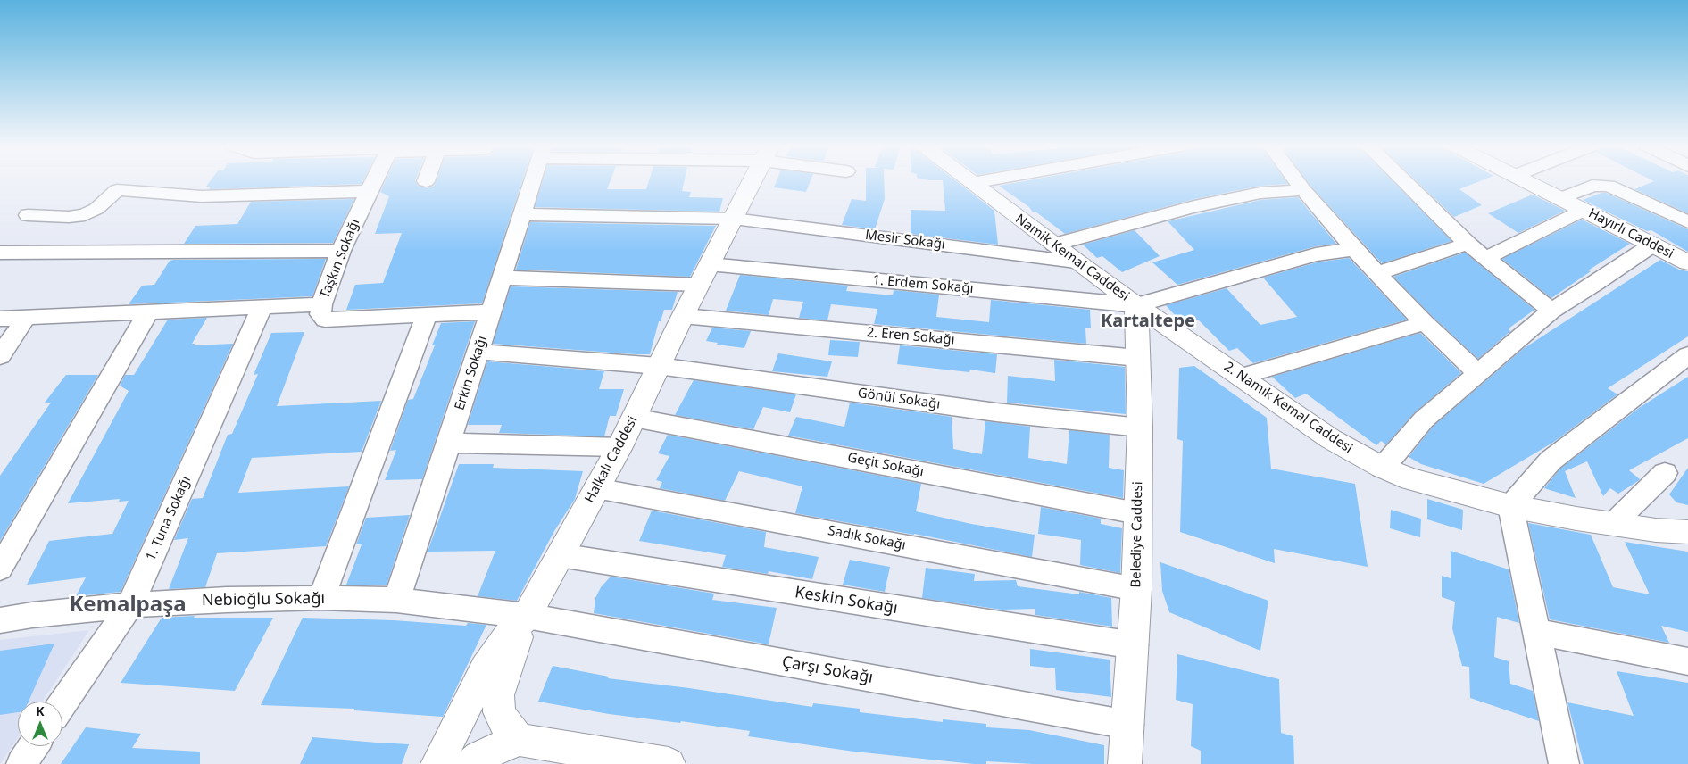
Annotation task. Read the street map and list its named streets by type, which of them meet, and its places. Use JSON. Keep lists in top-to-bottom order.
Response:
{
  "streets": {
    "main road": [
      "Hayırlı Caddesi",
      "Namik Kemal Caddesi",
      "2. Namık Kemal Caddesi",
      "Halkalı Caddesi",
      "Belediye Caddesi"
    ],
    "street": [
      "Mesir Sokağı",
      "Taşkın Sokağı",
      "1. Erdem Sokağı",
      "2. Eren Sokağı",
      "Erkin Sokağı",
      "Gönül Sokağı",
      "Geçit Sokağı",
      "1. Tuna Sokağı",
      "Sadık Sokağı",
      "Nebioğlu Sokağı",
      "Keskin Sokağı",
      "Çarşı Sokağı"
    ]
  },
  "crossings": [
    ["Mesir Sokağı", "Namik Kemal Caddesi"],
    ["Mesir Sokağı", "Erkin Sokağı"],
    ["Mesir Sokağı", "Halkalı Caddesi"],
    ["Namik Kemal Caddesi", "1. Erdem Sokağı"],
    ["Namik Kemal Caddesi", "2. Namık Kemal Caddesi"],
    ["Namik Kemal Caddesi", "Belediye Caddesi"],
    ["Taşkın Sokağı", "Erkin Sokağı"],
    ["1. Erdem Sokağı", "Erkin Sokağı"],
    ["1. Erdem Sokağı", "2. Namık Kemal Caddesi"],
    ["1. Erdem Sokağı", "Halkalı Caddesi"],
    ["1. Erdem Sokağı", "Belediye Caddesi"],
    ["2. Eren Sokağı", "Halkalı Caddesi"],
    ["2. Eren Sokağı", "Belediye Caddesi"],
    ["Erkin Sokağı", "Gönül Sokağı"],
    ["Erkin Sokağı", "Nebioğlu Sokağı"],
    ["Gönül Sokağı", "Halkalı Caddesi"],
    ["Gönül Sokağı", "Belediye Caddesi"],
    ["2. Namık Kemal Caddesi", "Belediye Caddesi"],
    ["Halkalı Caddesi", "Geçit Sokağı"],
    ["Halkalı Caddesi", "Sadık Sokağı"],
    ["Halkalı Caddesi", "Nebioğlu Sokağı"],
    ["Halkalı Caddesi", "Keskin Sokağı"],
    ["Halkalı Caddesi", "Çarşı Sokağı"],
    ["Geçit Sokağı", "Belediye Caddesi"],
    ["1. Tuna Sokağı", "Nebioğlu Sokağı"],
    ["Belediye Caddesi", "Sadık Sokağı"],
    ["Belediye Caddesi", "Keskin Sokağı"],
    ["Belediye Caddesi", "Çarşı Sokağı"],
    ["Nebioğlu Sokağı", "Çarşı Sokağı"]
  ],
  "districts": ["Kartaltepe", "Kemalpaşa"],
  "north": "top"
}
